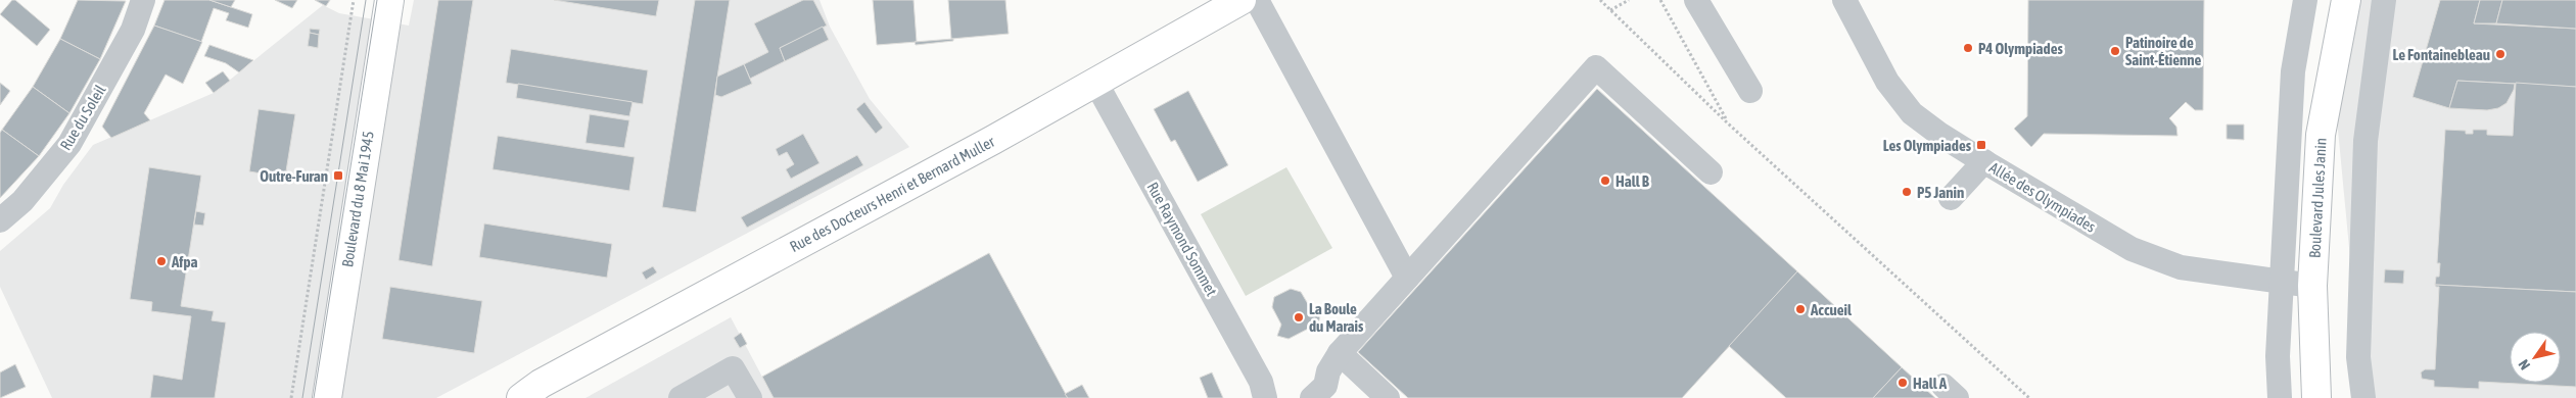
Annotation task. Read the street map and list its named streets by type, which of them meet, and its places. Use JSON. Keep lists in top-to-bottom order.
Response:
{
  "streets": {
    "main road": ["Rue des Docteurs Henri et Bernard Muller", "Boulevard Jules Janin", "Boulevard du 8 Mai 1945"],
    "street": ["Rue du Soleil", "Allée des Olympiades", "Rue Raymond Sommet"]
  },
  "crossings": [
    ["Rue des Docteurs Henri et Bernard Muller", "Rue Raymond Sommet"],
    ["Allée des Olympiades", "Boulevard Jules Janin"]
  ],
  "places": {
    "other": [
      "P4 Olympiades",
      "Patinoire de Saint-Étienne",
      "Le Fontainebleau",
      "Hall B",
      "P5 Janin",
      "Afpa",
      "Accueil",
      "La Boule du Marais",
      "Hall A"
    ],
    "transit": ["Les Olympiades", "Outre-Furan"]
  },
  "north": "bottom left"
}
